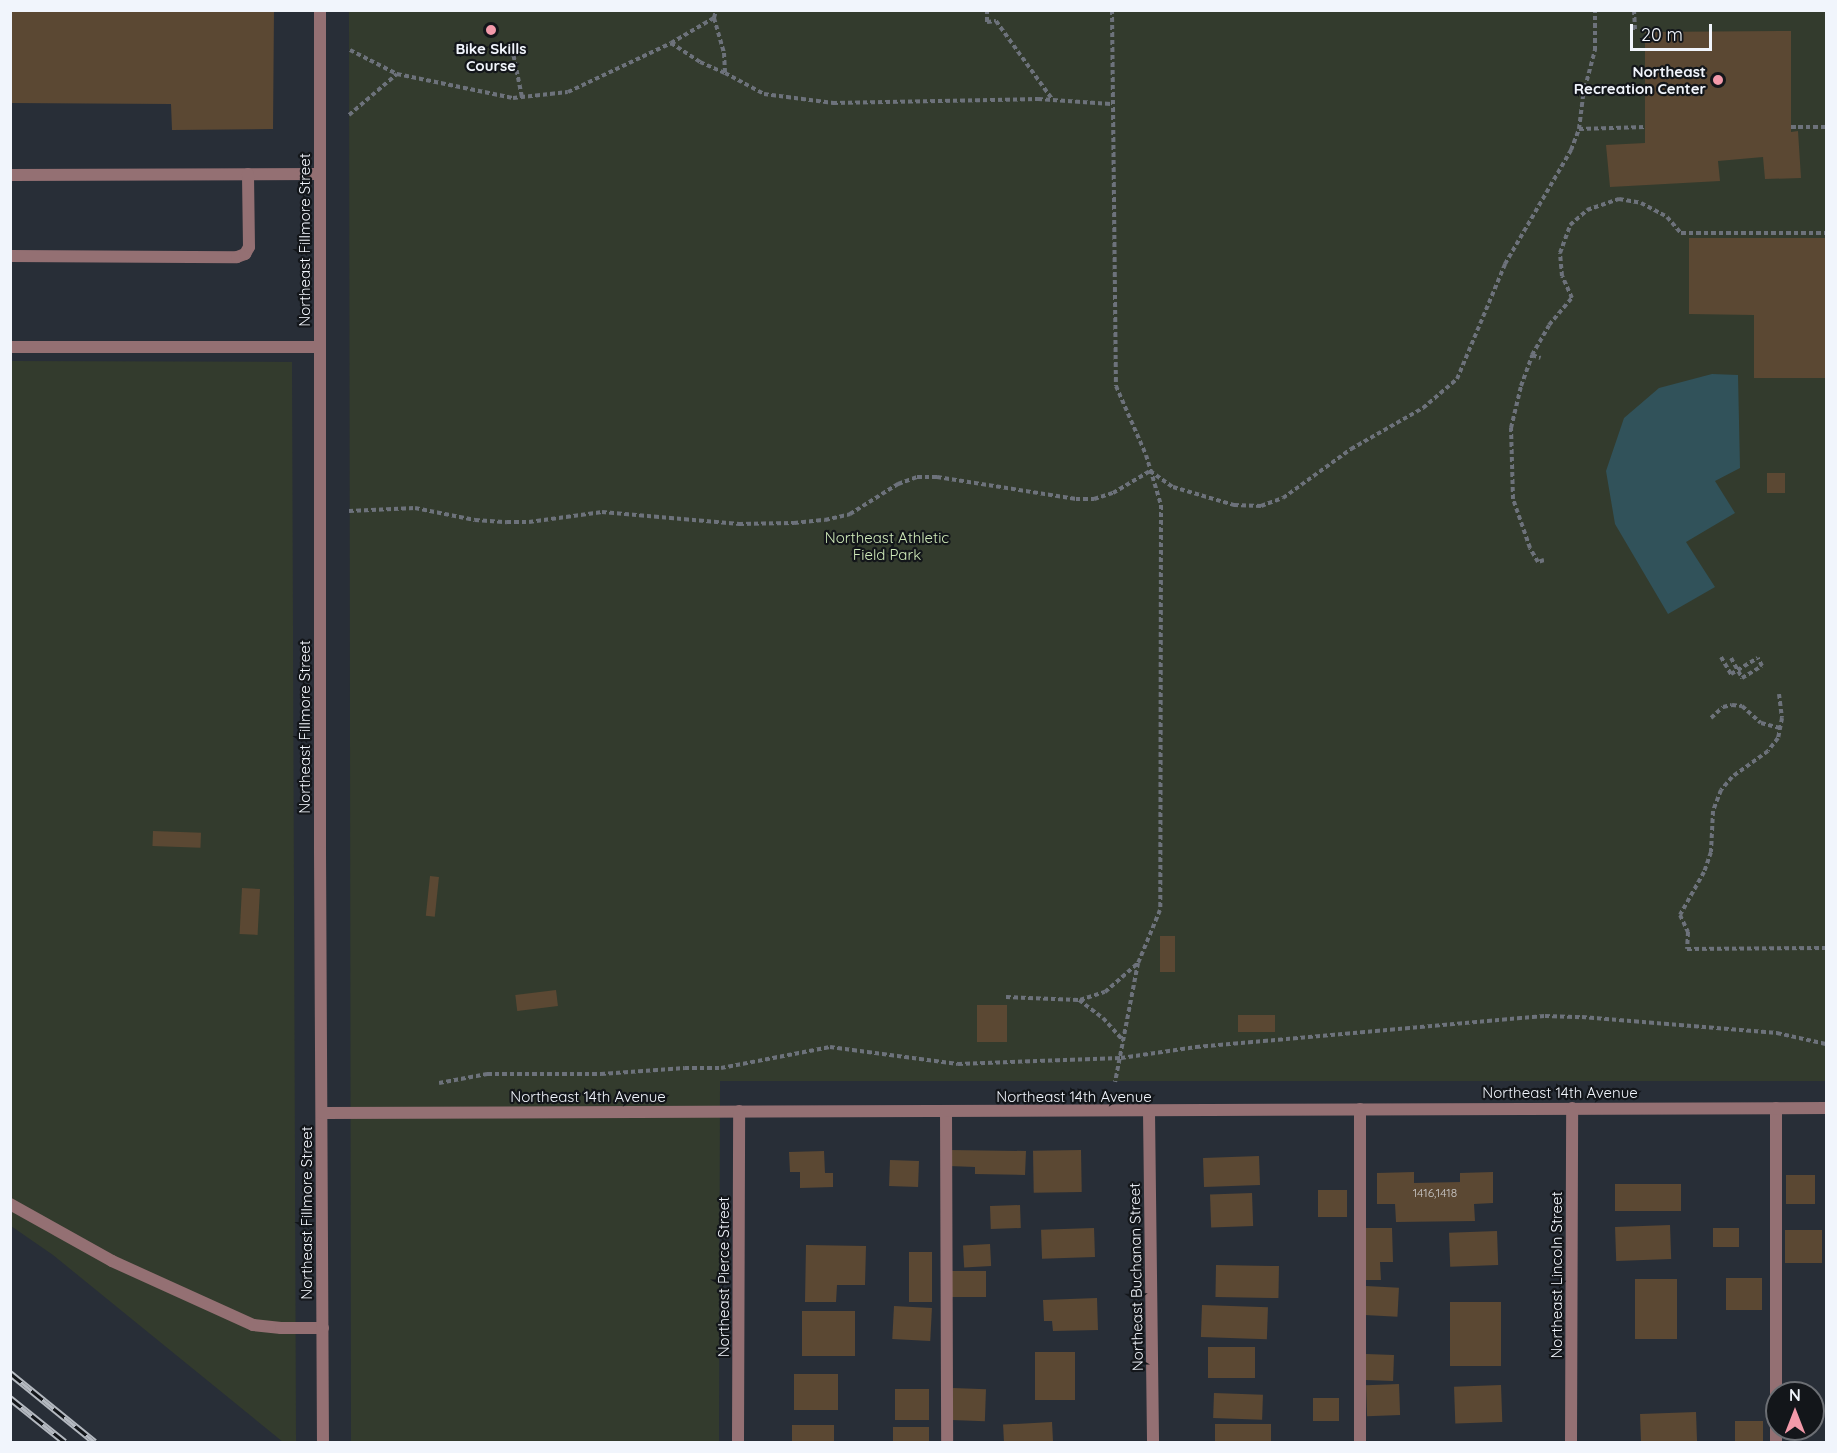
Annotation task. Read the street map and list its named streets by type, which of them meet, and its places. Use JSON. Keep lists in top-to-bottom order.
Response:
{
  "streets": {
    "street": [
      "Northeast Fillmore Street",
      "Northeast 14th Avenue",
      "Northeast Lincoln Street",
      "Northeast Pierce Street",
      "Northeast Buchanan Street"
    ]
  },
  "crossings": [
    ["Northeast Fillmore Street", "Northeast 14th Avenue"],
    ["Northeast 14th Avenue", "Northeast Lincoln Street"],
    ["Northeast 14th Avenue", "Northeast Pierce Street"],
    ["Northeast 14th Avenue", "Northeast Buchanan Street"]
  ],
  "parks": ["Northeast Athletic Field Park"],
  "places": ["Bike Skills Course", "Northeast Recreation Center"],
  "house_numbers": ["1416,1418"],
  "scale_bar": "20 m",
  "north": "top"
}
